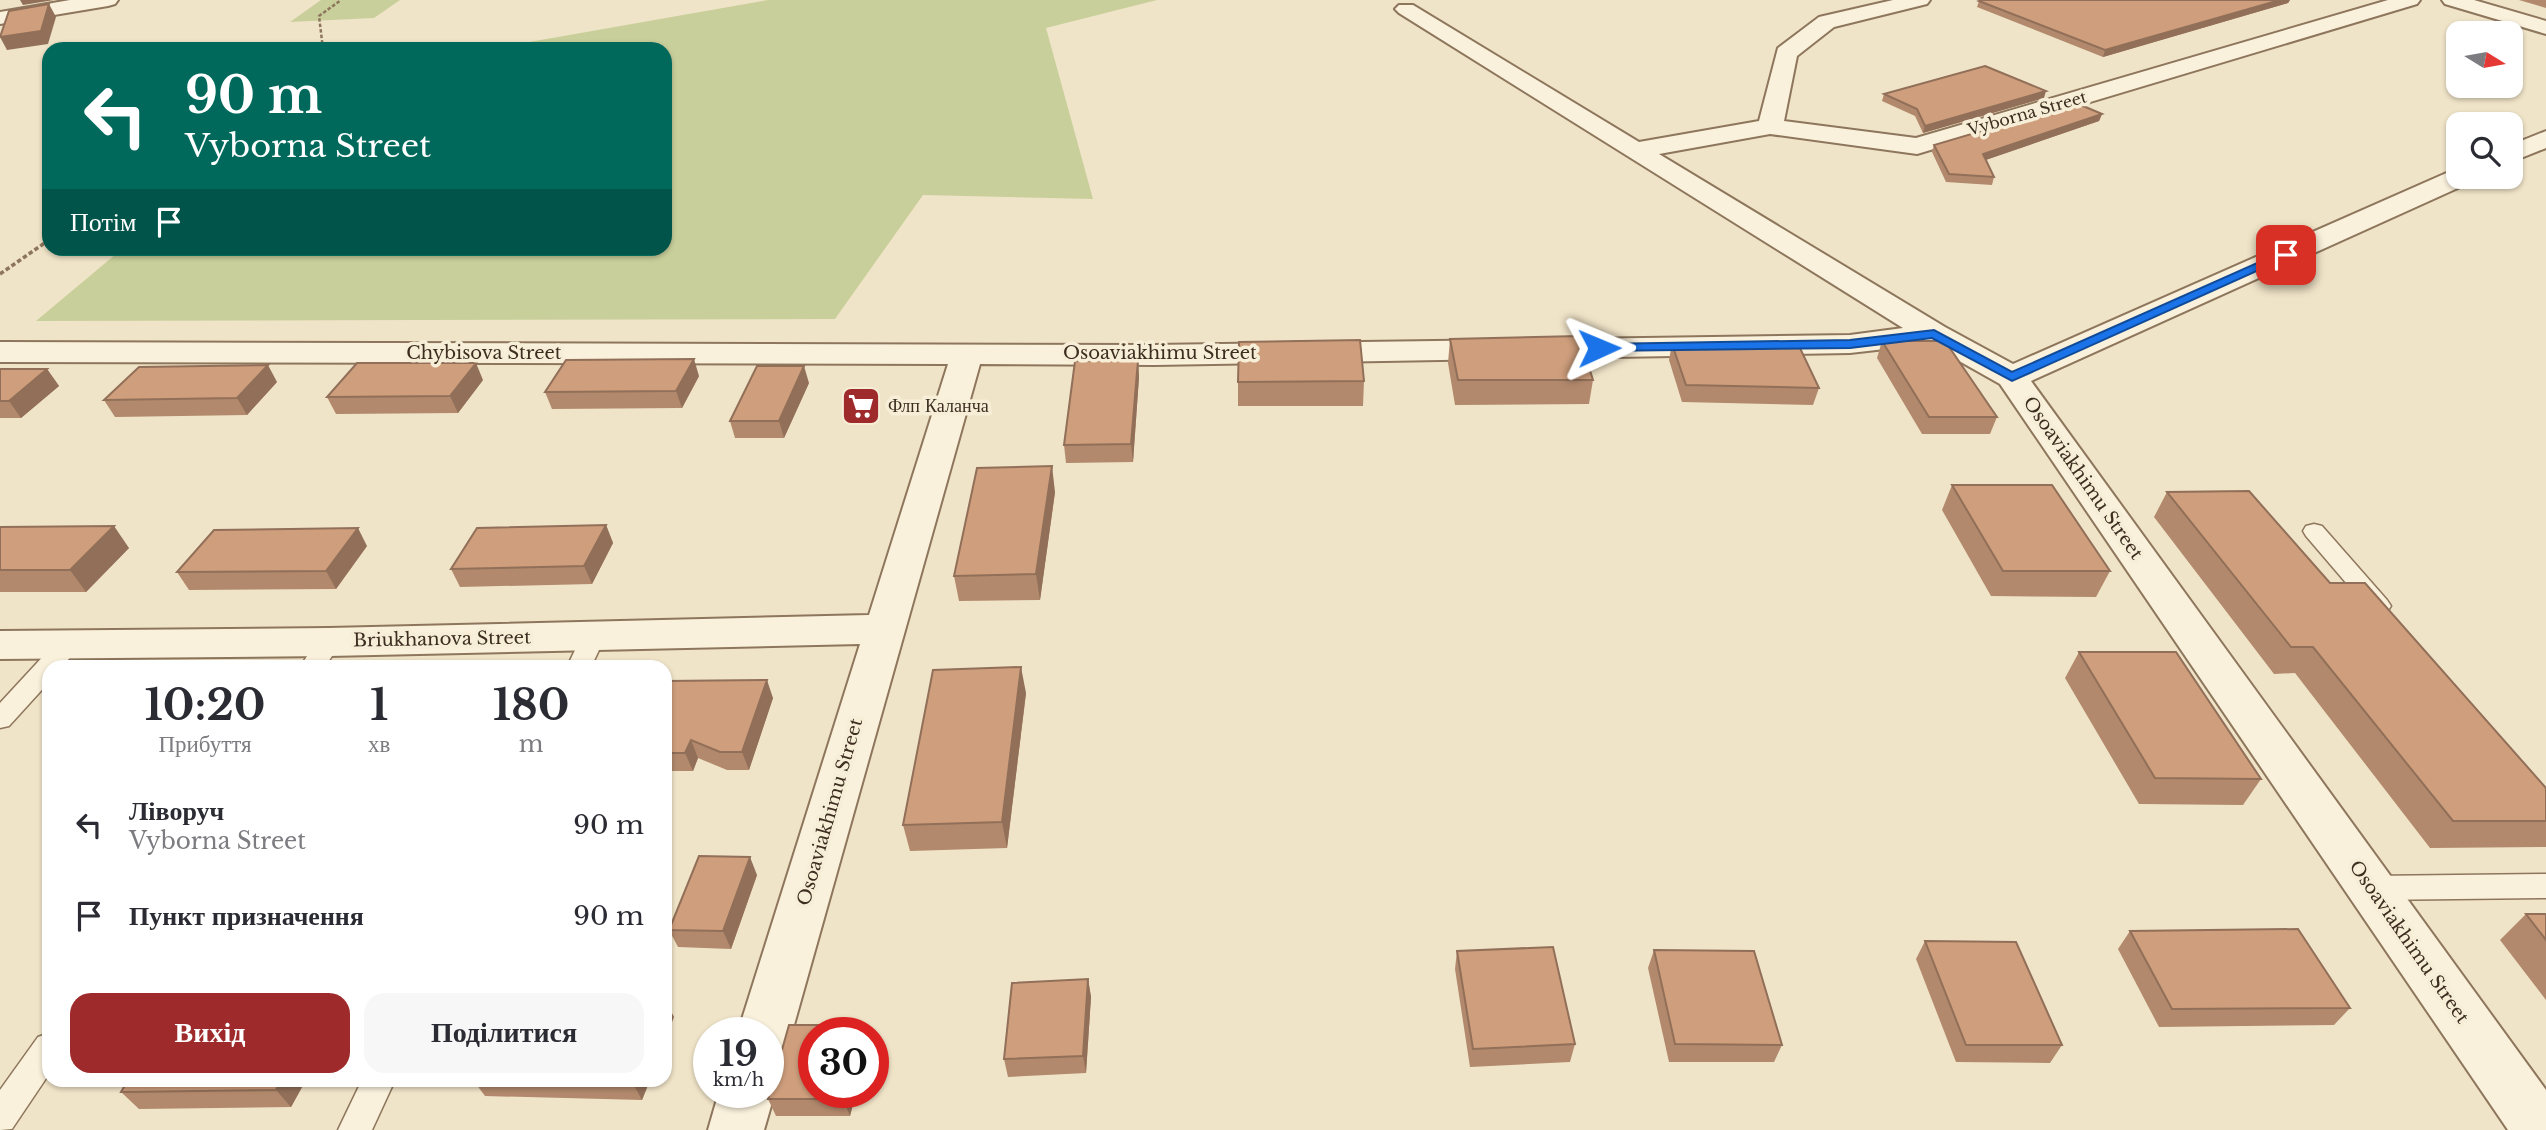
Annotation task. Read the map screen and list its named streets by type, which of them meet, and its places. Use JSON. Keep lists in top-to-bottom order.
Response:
{
  "streets": {
    "street": [
      "Vyborna Street",
      "Chybisova Street",
      "Osoaviakhimu Street",
      "Briukhanova Street"
    ]
  },
  "crossings": [
    ["Chybisova Street", "Osoaviakhimu Street"],
    ["Osoaviakhimu Street", "Briukhanova Street"]
  ],
  "places": {
    "supermarket": ["Флп Каланча"]
  },
  "north": "right",
  "page": {
    "turn": ["90 m", "Vyborna Street"],
    "then": "Потім",
    "eta": [
      "10:20",
      "Прибуття",
      "1",
      "хв",
      "180",
      "m"
    ],
    "list": [
      {
        "name": "Ліворуч",
        "note": "Vyborna Street",
        "value": "90 m"
      },
      {
        "name": "Пункт призначення",
        "value": "90 m"
      }
    ],
    "buttons": ["Вихід", "Поділитися"],
    "speed": "19 km/h",
    "limit": "30"
  }
}
